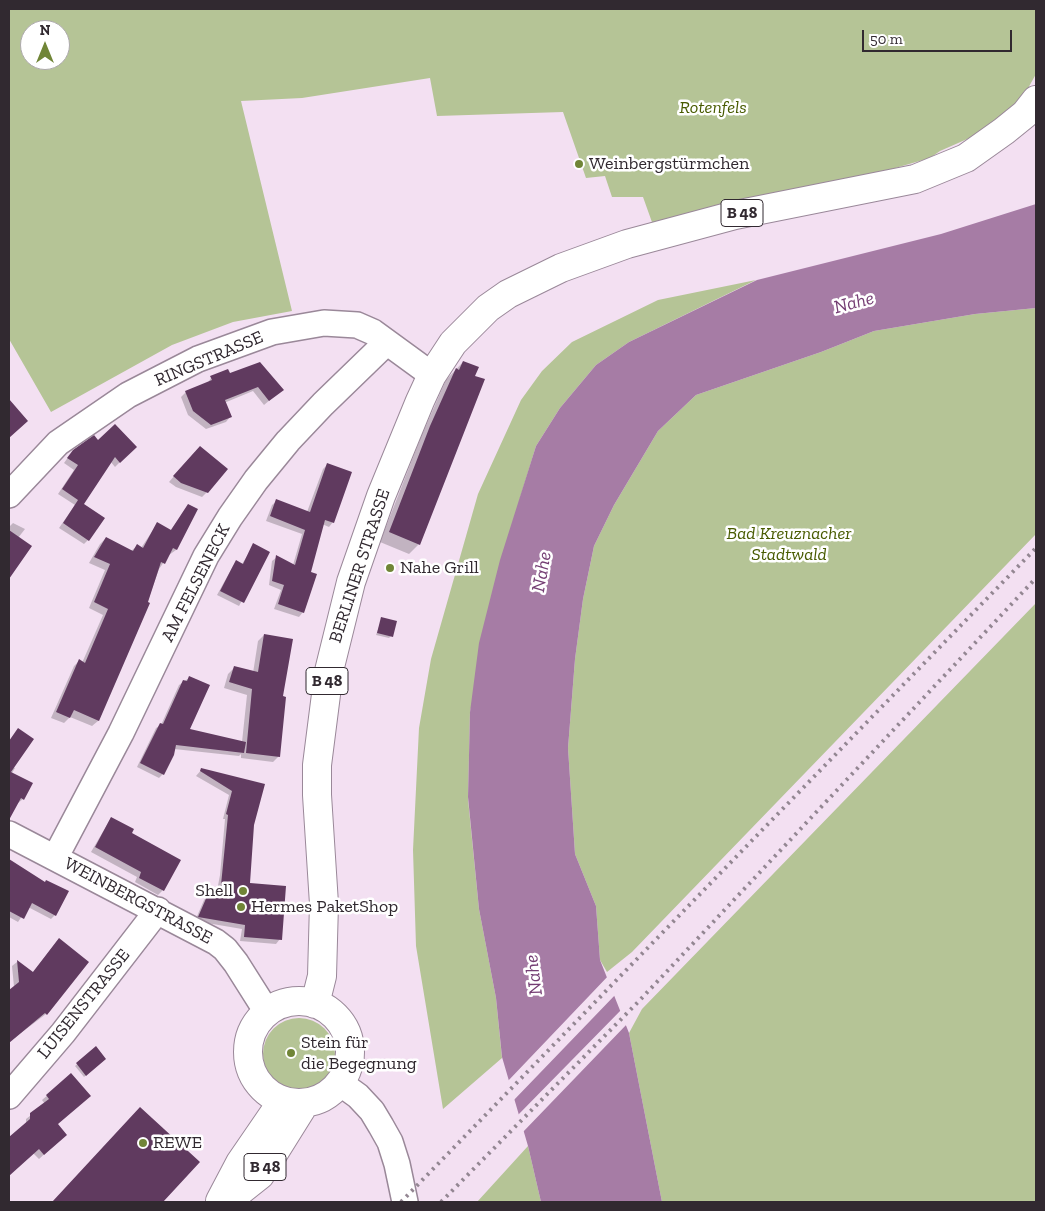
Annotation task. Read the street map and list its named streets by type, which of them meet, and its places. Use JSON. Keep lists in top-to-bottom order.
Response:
{
  "streets": {
    "main road": ["B 48", "BERLINER STRASSE"],
    "street": [
      "RINGSTRASSE",
      "AM FELSENECK",
      "WEINBERGSTRASSE",
      "LUISENSTRASSE"
    ]
  },
  "crossings": [
    ["B 48", "RINGSTRASSE"],
    ["B 48", "BERLINER STRASSE"],
    ["B 48", "WEINBERGSTRASSE"],
    ["RINGSTRASSE", "BERLINER STRASSE"],
    ["RINGSTRASSE", "AM FELSENECK"],
    ["BERLINER STRASSE", "WEINBERGSTRASSE"],
    ["AM FELSENECK", "WEINBERGSTRASSE"],
    ["WEINBERGSTRASSE", "LUISENSTRASSE"]
  ],
  "water": ["Nahe"],
  "parks": ["Rotenfels", "Bad Kreuznacher Stadtwald"],
  "places": [
    "Weinbergstürmchen",
    "Nahe Grill",
    "Shell",
    "Hermes PaketShop",
    "Stein für die Begegnung",
    "REWE"
  ],
  "scale_bar": "50 m",
  "north": "top"
}
